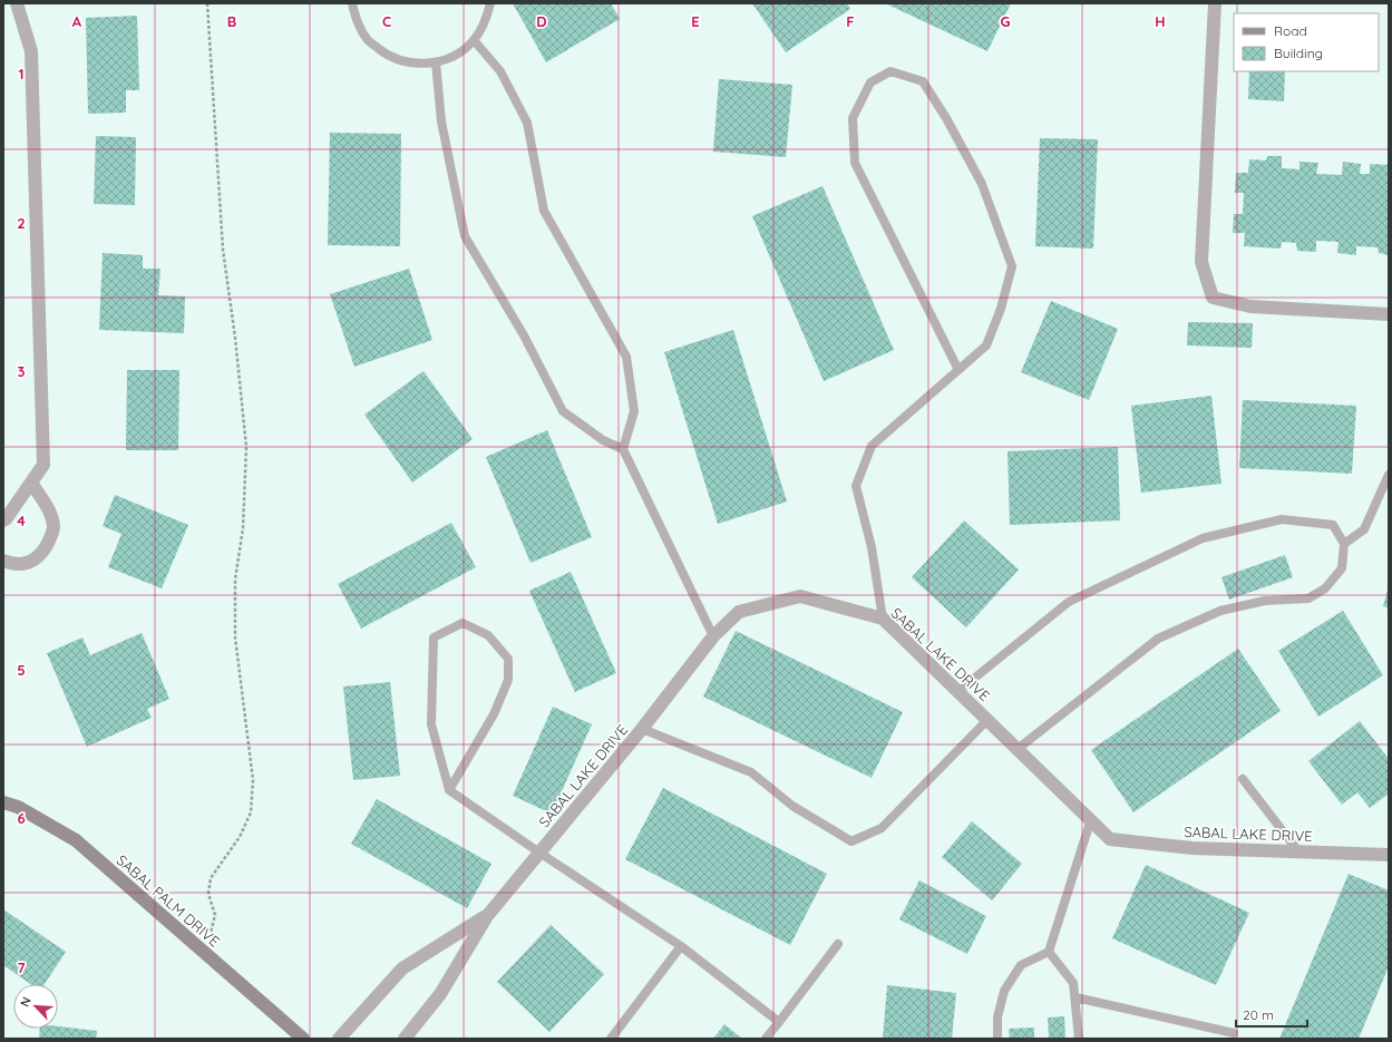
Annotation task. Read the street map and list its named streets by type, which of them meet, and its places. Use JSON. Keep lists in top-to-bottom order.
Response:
{
  "streets": {
    "street": ["SABAL LAKE DRIVE", "SABAL PALM DRIVE"]
  },
  "legend": ["Road", "Building"],
  "scale_bar": "20 m",
  "north": "top left",
  "grid": {
    "columns": [
      "A",
      "B",
      "C",
      "D",
      "E",
      "F",
      "G",
      "H"
    ],
    "rows": [
      "1",
      "2",
      "3",
      "4",
      "5",
      "6",
      "7"
    ]
  }
}
